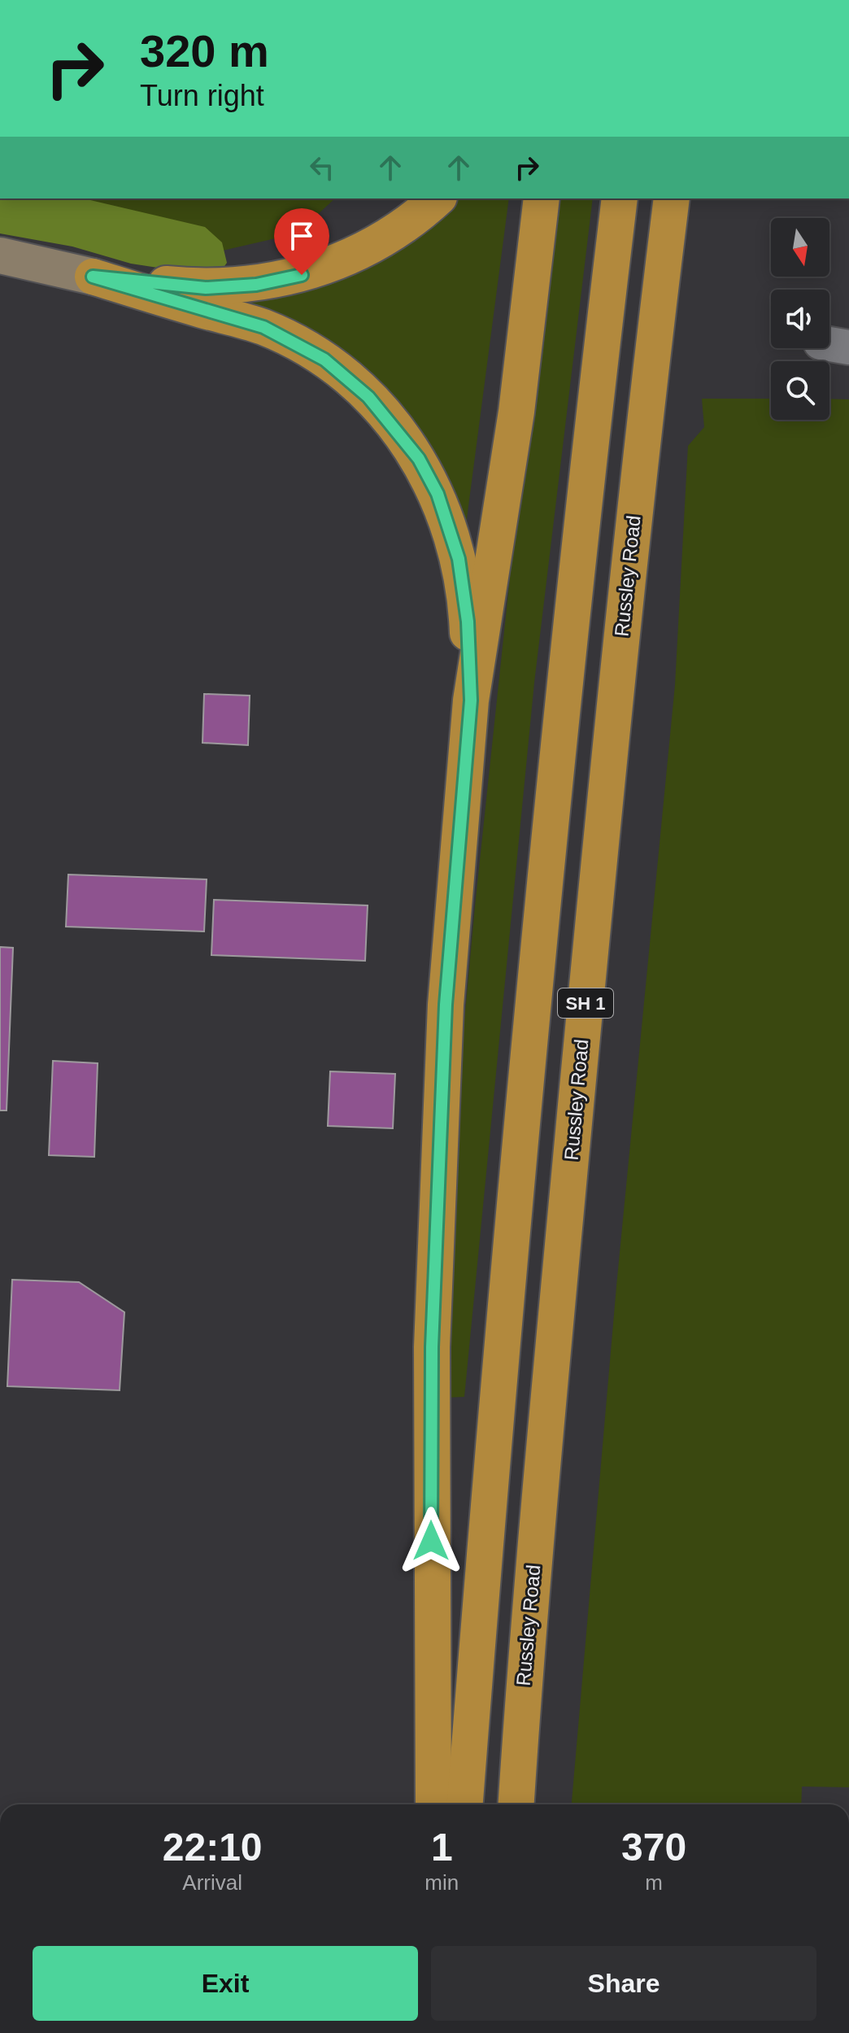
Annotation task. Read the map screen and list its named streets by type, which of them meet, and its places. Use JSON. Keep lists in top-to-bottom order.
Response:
{
  "streets": {
    "highway": ["Russley Road", "SH 1"]
  },
  "north": "bottom",
  "page": {
    "turn": ["320 m", "Turn right"],
    "eta": [
      "22:10",
      "Arrival",
      "1",
      "min",
      "370",
      "m"
    ],
    "buttons": ["Exit", "Share"]
  }
}
